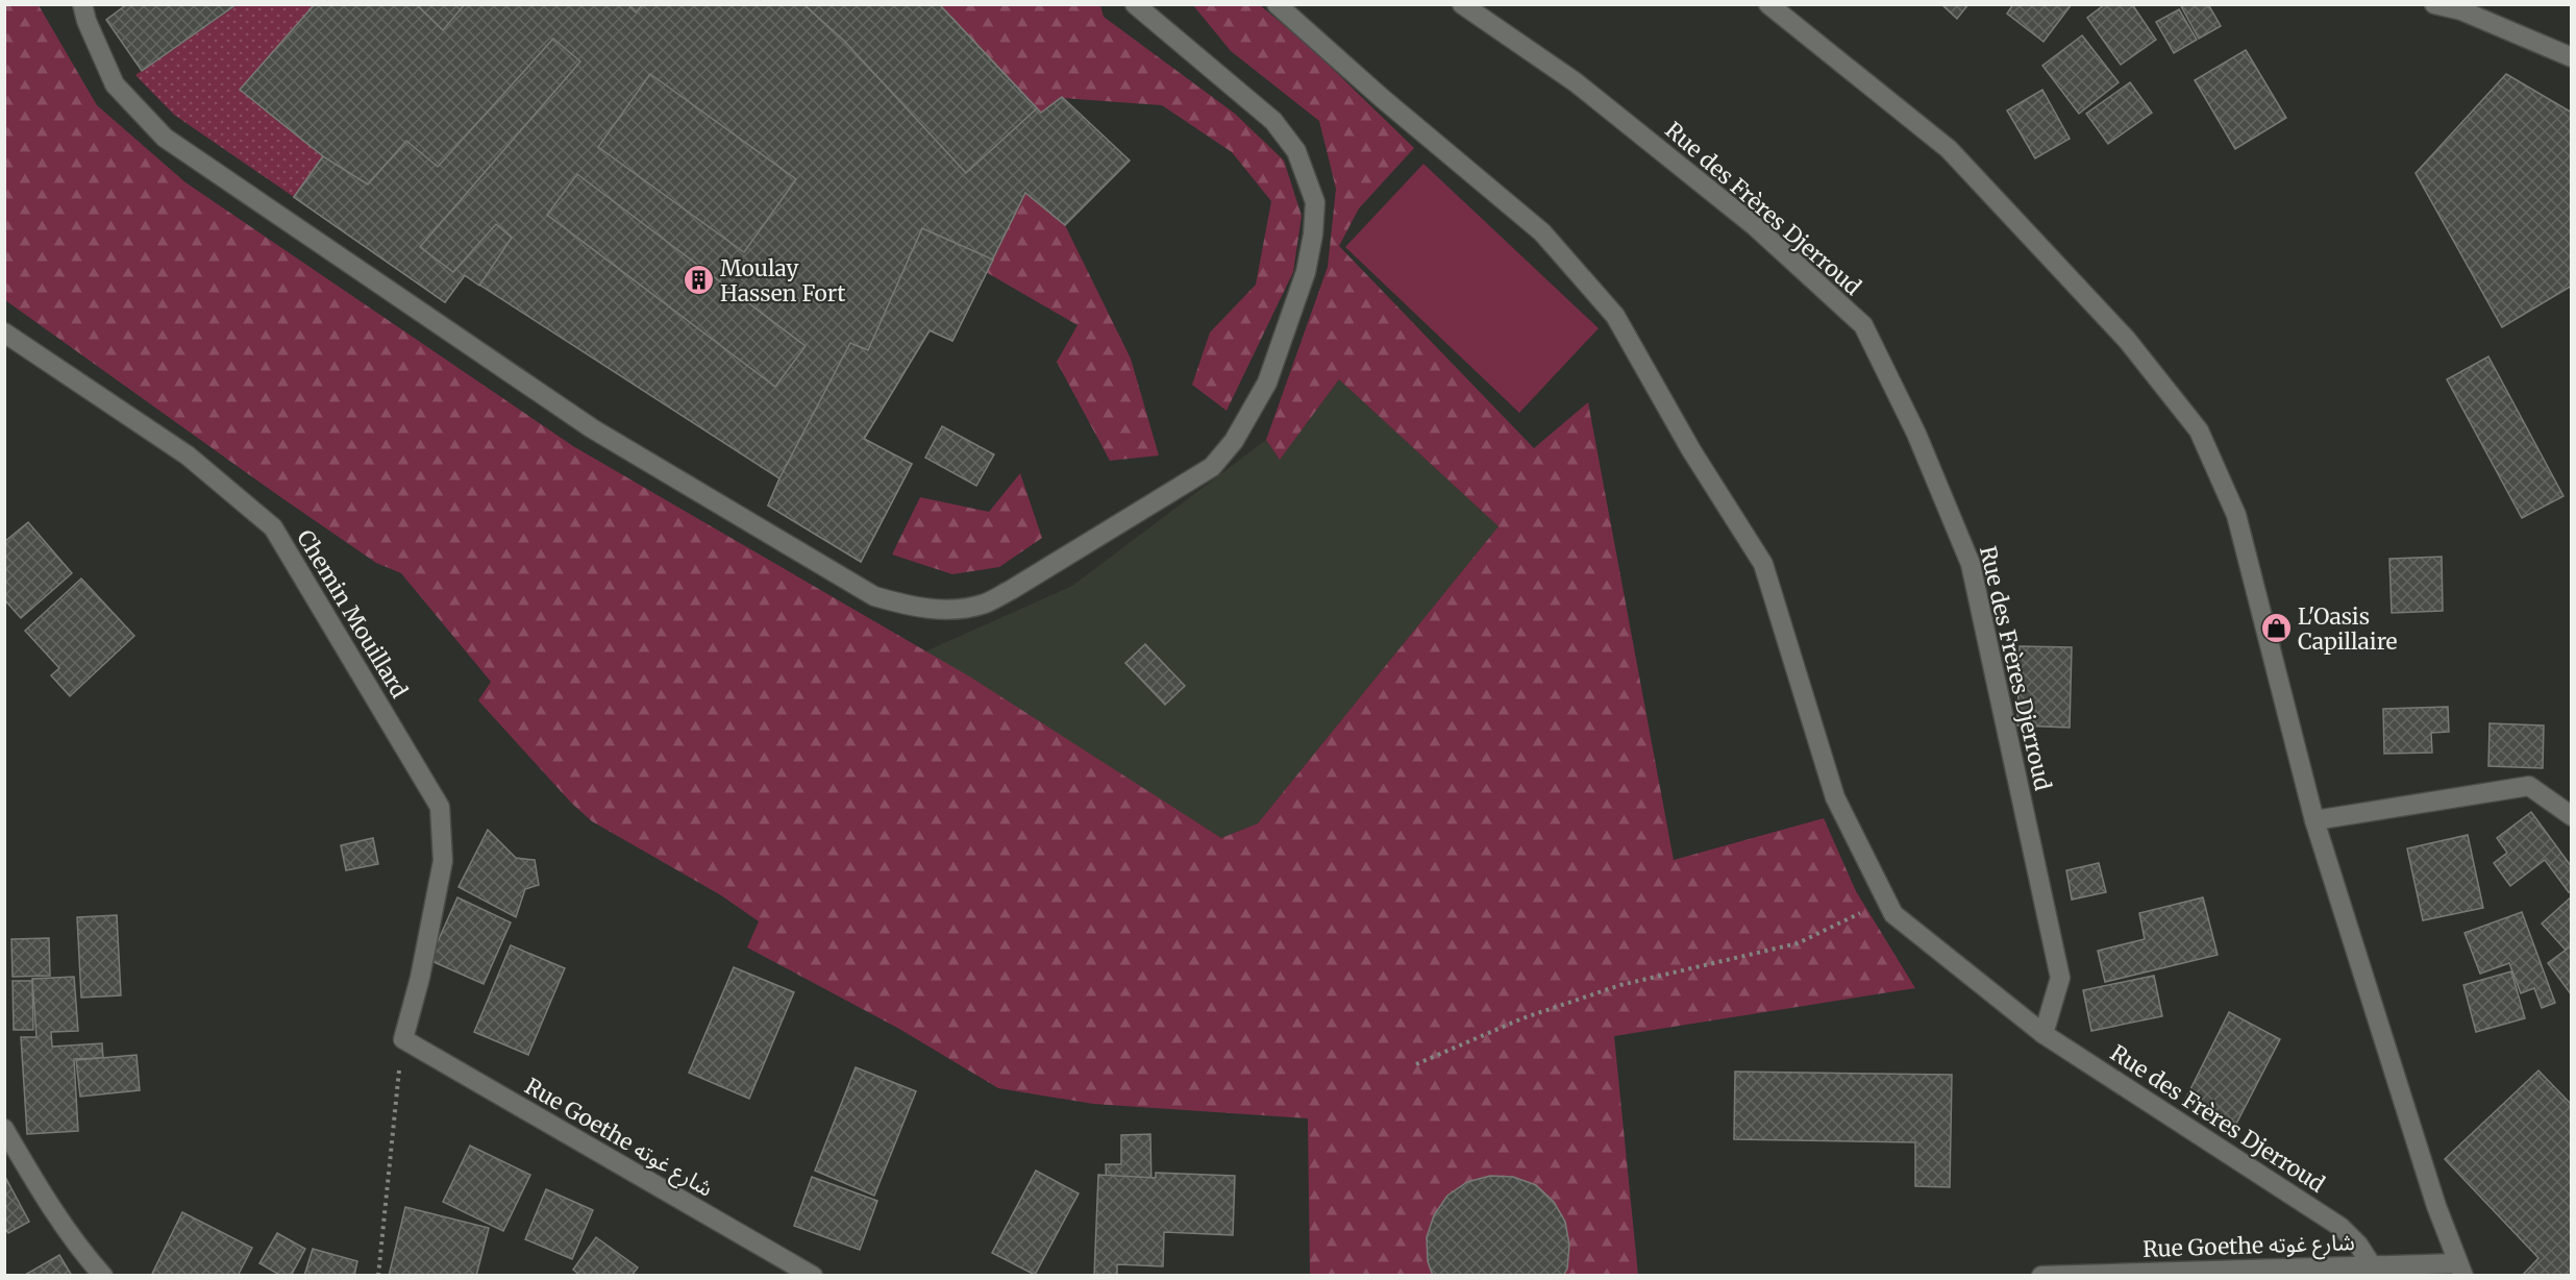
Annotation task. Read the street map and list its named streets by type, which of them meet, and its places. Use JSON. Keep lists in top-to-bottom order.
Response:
{
  "streets": {
    "street": ["Rue des Frères Djerroud", "Chemin Mouillard", "Rue Goethe شارع غوته"]
  },
  "crossings": [
    ["Rue des Frères Djerroud", "Rue Goethe شارع غوته"],
    ["Chemin Mouillard", "Rue Goethe شارع غوته"]
  ],
  "places": {
    "building": ["Moulay Hassen Fort"],
    "shop": ["L'Oasis Capillaire"]
  }
}
